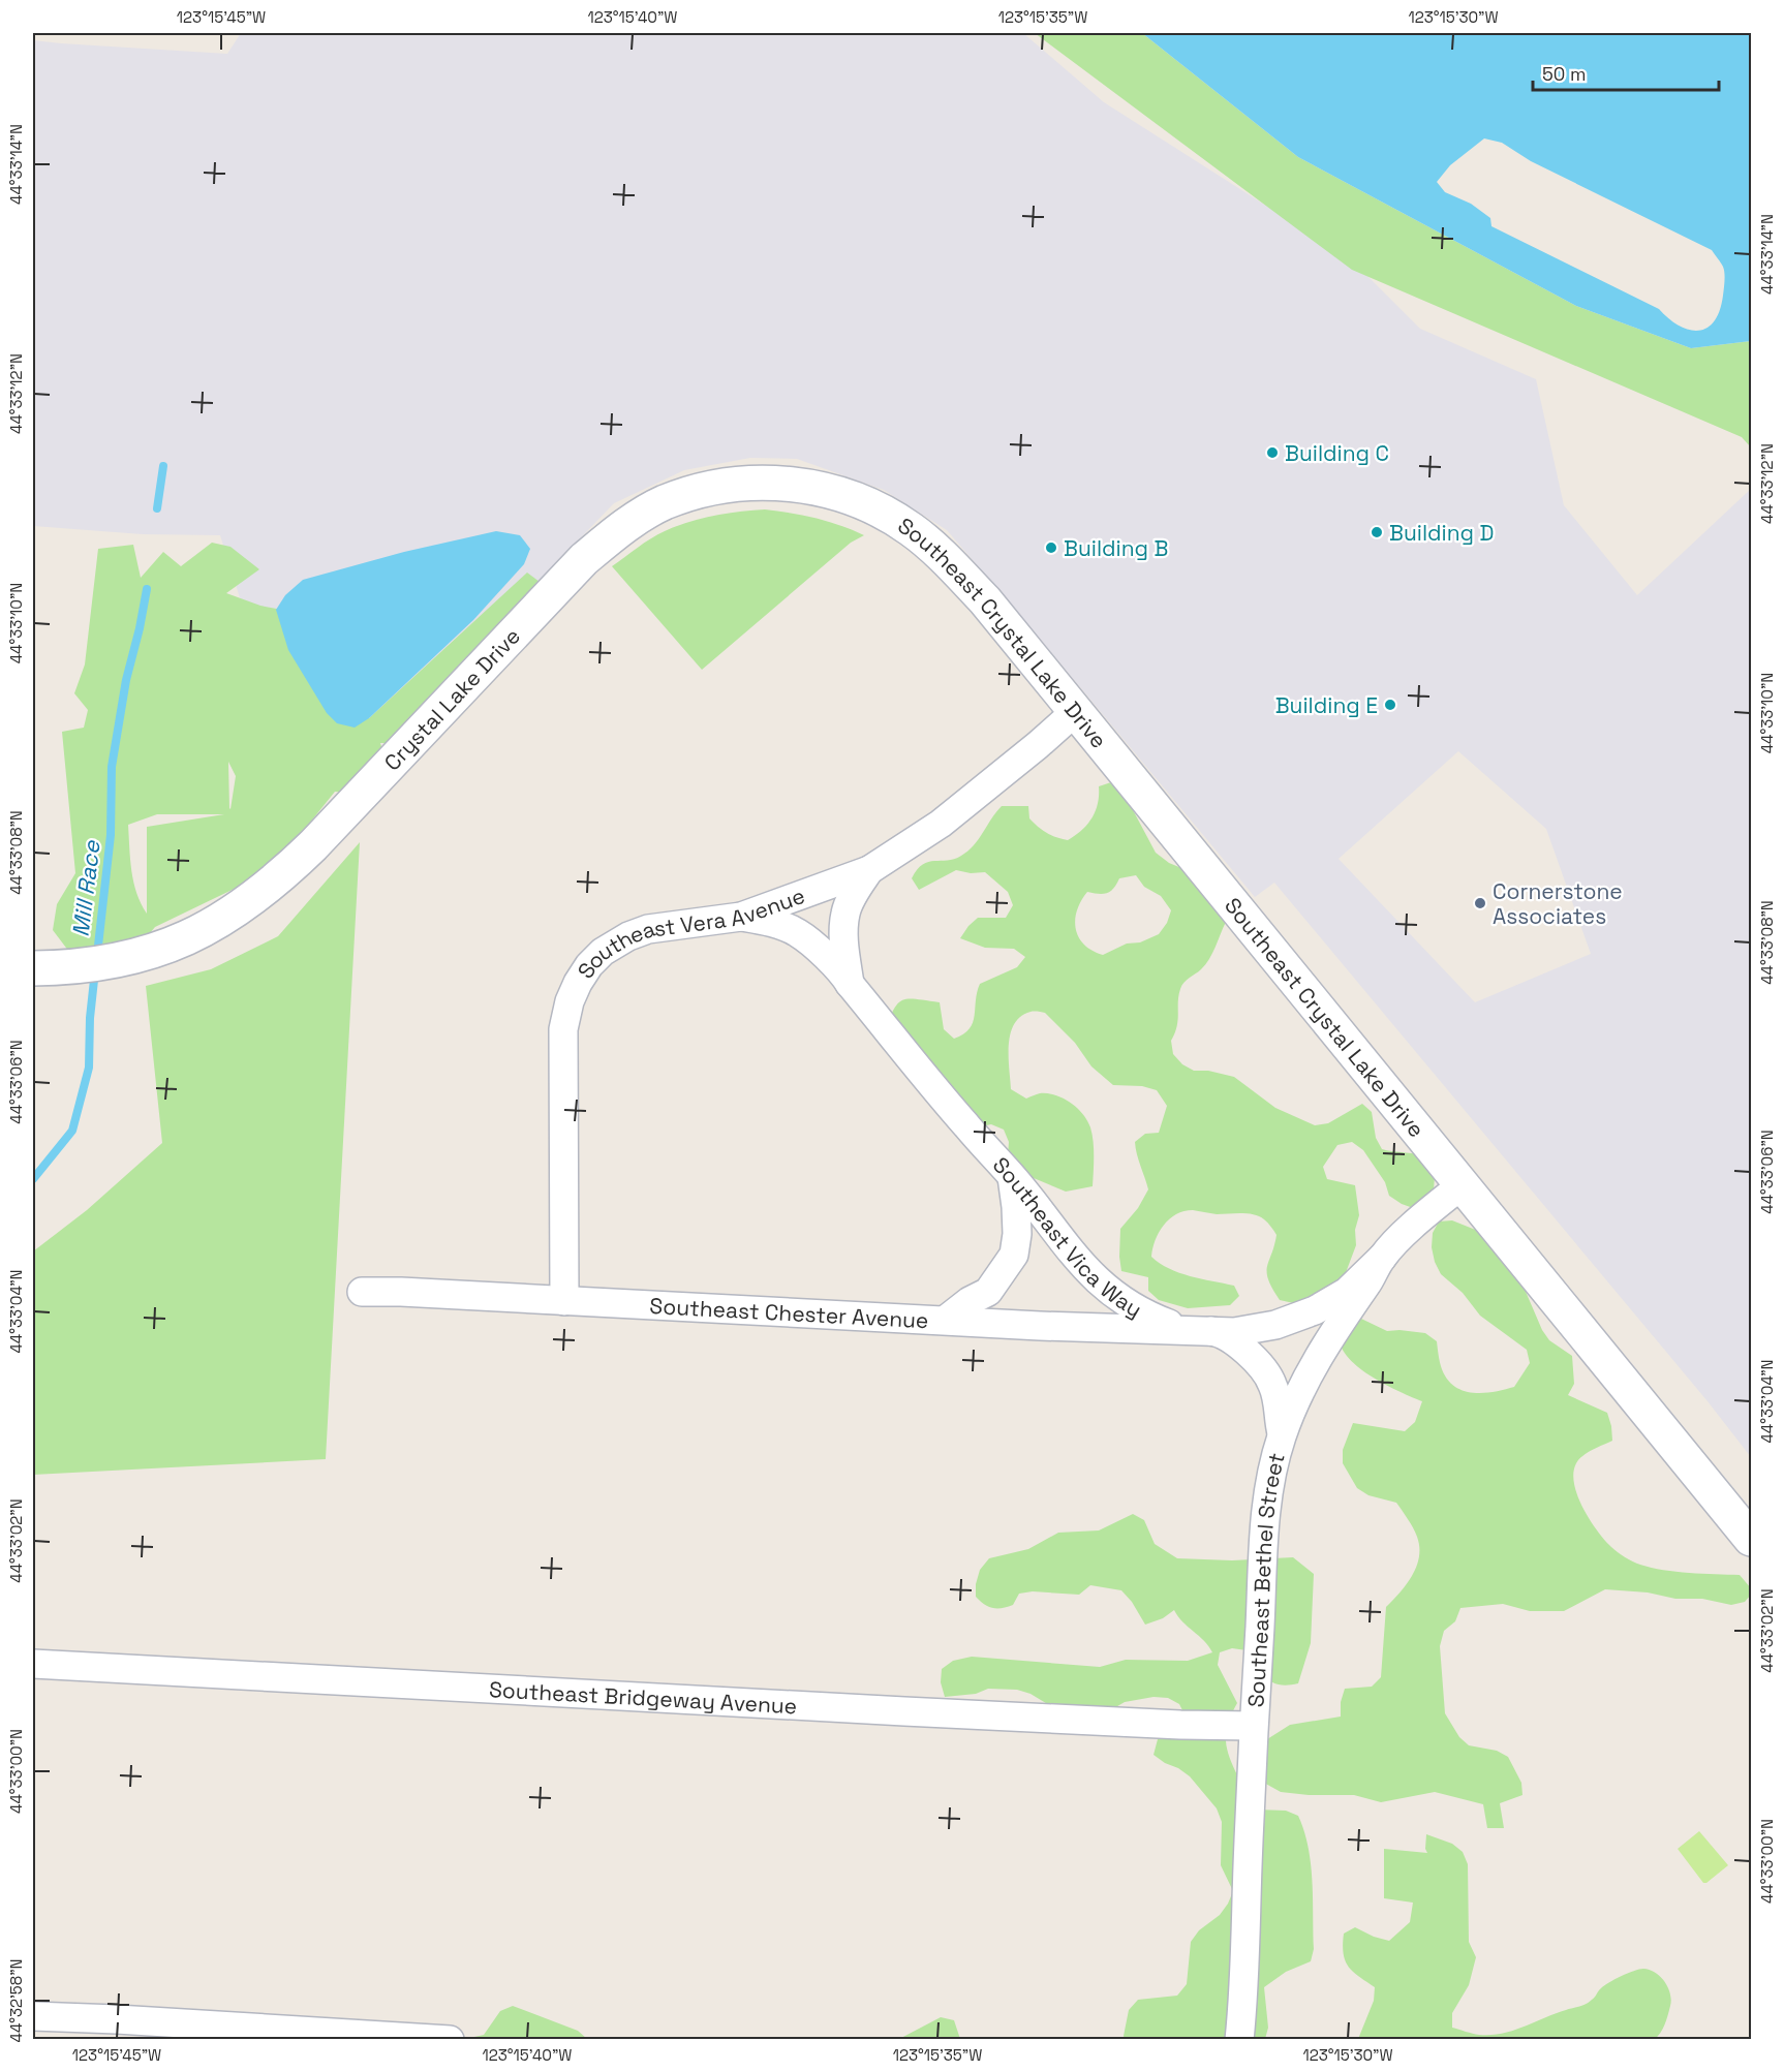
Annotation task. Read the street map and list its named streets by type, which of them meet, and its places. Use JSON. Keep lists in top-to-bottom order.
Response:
{
  "streets": {
    "street": [
      "Southeast Crystal Lake Drive",
      "Crystal Lake Drive",
      "Southeast Vera Avenue",
      "Southeast Vica Way",
      "Southeast Chester Avenue",
      "Southeast Bethel Street",
      "Southeast Bridgeway Avenue"
    ]
  },
  "crossings": [
    ["Southeast Crystal Lake Drive", "Crystal Lake Drive"],
    ["Southeast Crystal Lake Drive", "Southeast Vera Avenue"],
    ["Southeast Crystal Lake Drive", "Southeast Bethel Street"],
    ["Southeast Vera Avenue", "Southeast Vica Way"],
    ["Southeast Vera Avenue", "Southeast Chester Avenue"],
    ["Southeast Vica Way", "Southeast Chester Avenue"],
    ["Southeast Chester Avenue", "Southeast Bethel Street"],
    ["Southeast Bethel Street", "Southeast Bridgeway Avenue"]
  ],
  "water": ["Mill Race"],
  "places": [
    "Building C",
    "Building D",
    "Building B",
    "Building E",
    "Cornerstone Associates"
  ],
  "scale_bar": "50 m",
  "coordinates": [
    "123°15'45\"W",
    "123°15'40\"W",
    "123°15'35\"W",
    "123°15'30\"W",
    "44°33'14\"N",
    "44°33'12\"N",
    "44°33'10\"N",
    "44°33'08\"N",
    "44°33'06\"N",
    "44°33'04\"N",
    "44°33'02\"N",
    "44°33'00\"N",
    "44°32'58\"N"
  ]
}
